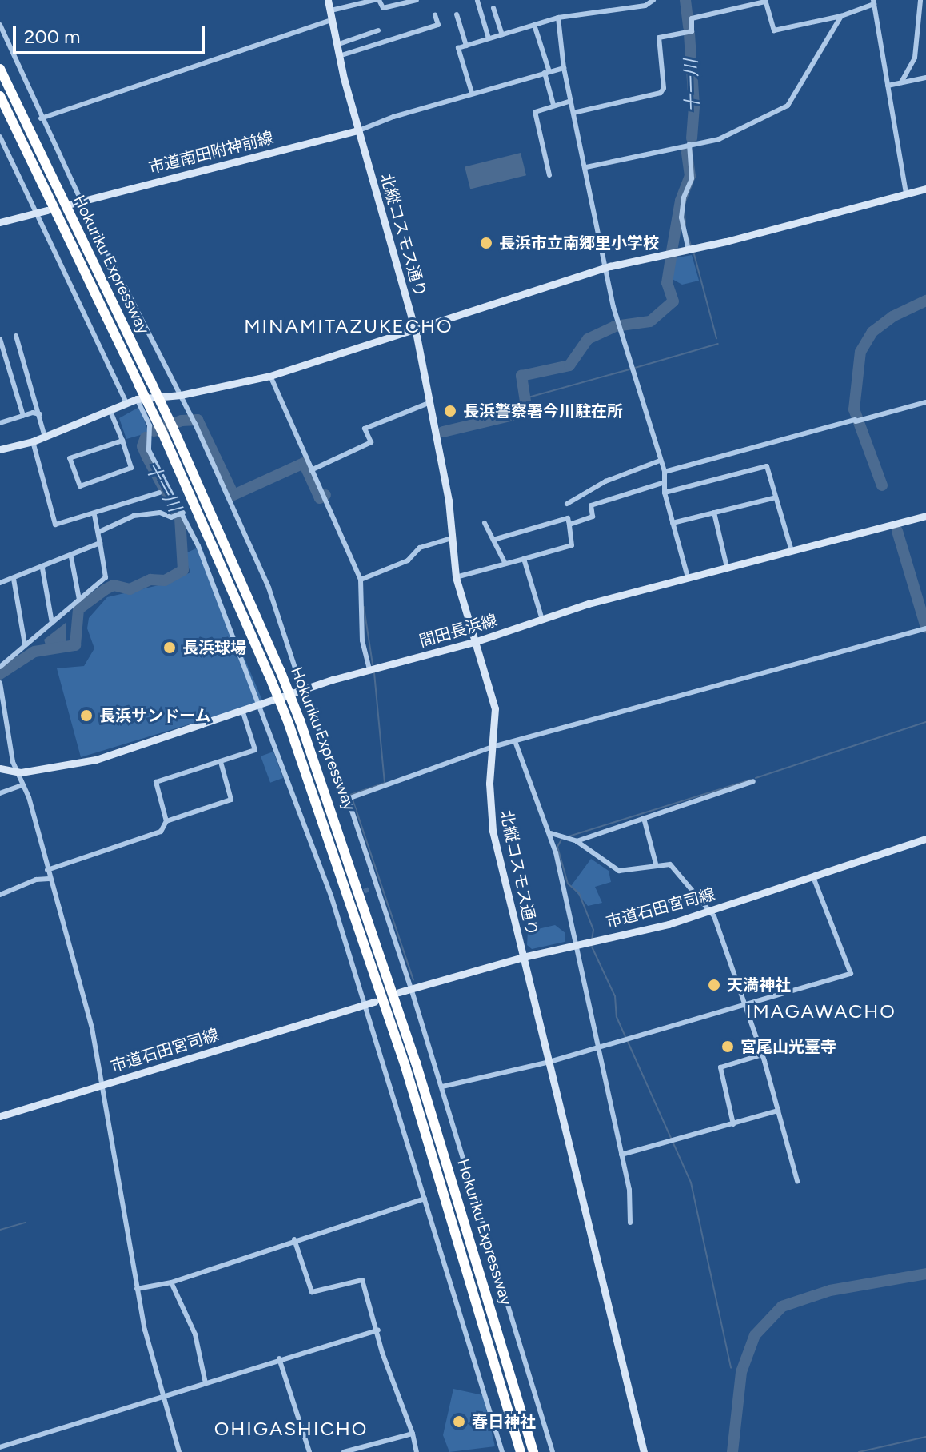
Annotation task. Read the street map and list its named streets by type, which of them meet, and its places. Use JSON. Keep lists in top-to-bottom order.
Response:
{
  "streets": {
    "highway": ["Hokuriku Expressway"],
    "street": [
      "市道南田附神前線",
      "北縦コスモス通り",
      "間田長浜線",
      "市道石田宮司線"
    ]
  },
  "crossings": [
    ["市道南田附神前線", "北縦コスモス通り"],
    ["北縦コスモス通り", "間田長浜線"],
    ["北縦コスモス通り", "市道石田宮司線"]
  ],
  "districts": ["MINAMITAZUKECHO", "IMAGAWACHO", "OHIGASHICHO"],
  "water": ["十一川"],
  "places": [
    "長浜市立南郷里小学校",
    "長浜警察署今川駐在所",
    "長浜球場",
    "長浜サンドーム",
    "天満神社",
    "宮尾山光臺寺",
    "春日神社"
  ],
  "scale_bar": "200 m"
}
